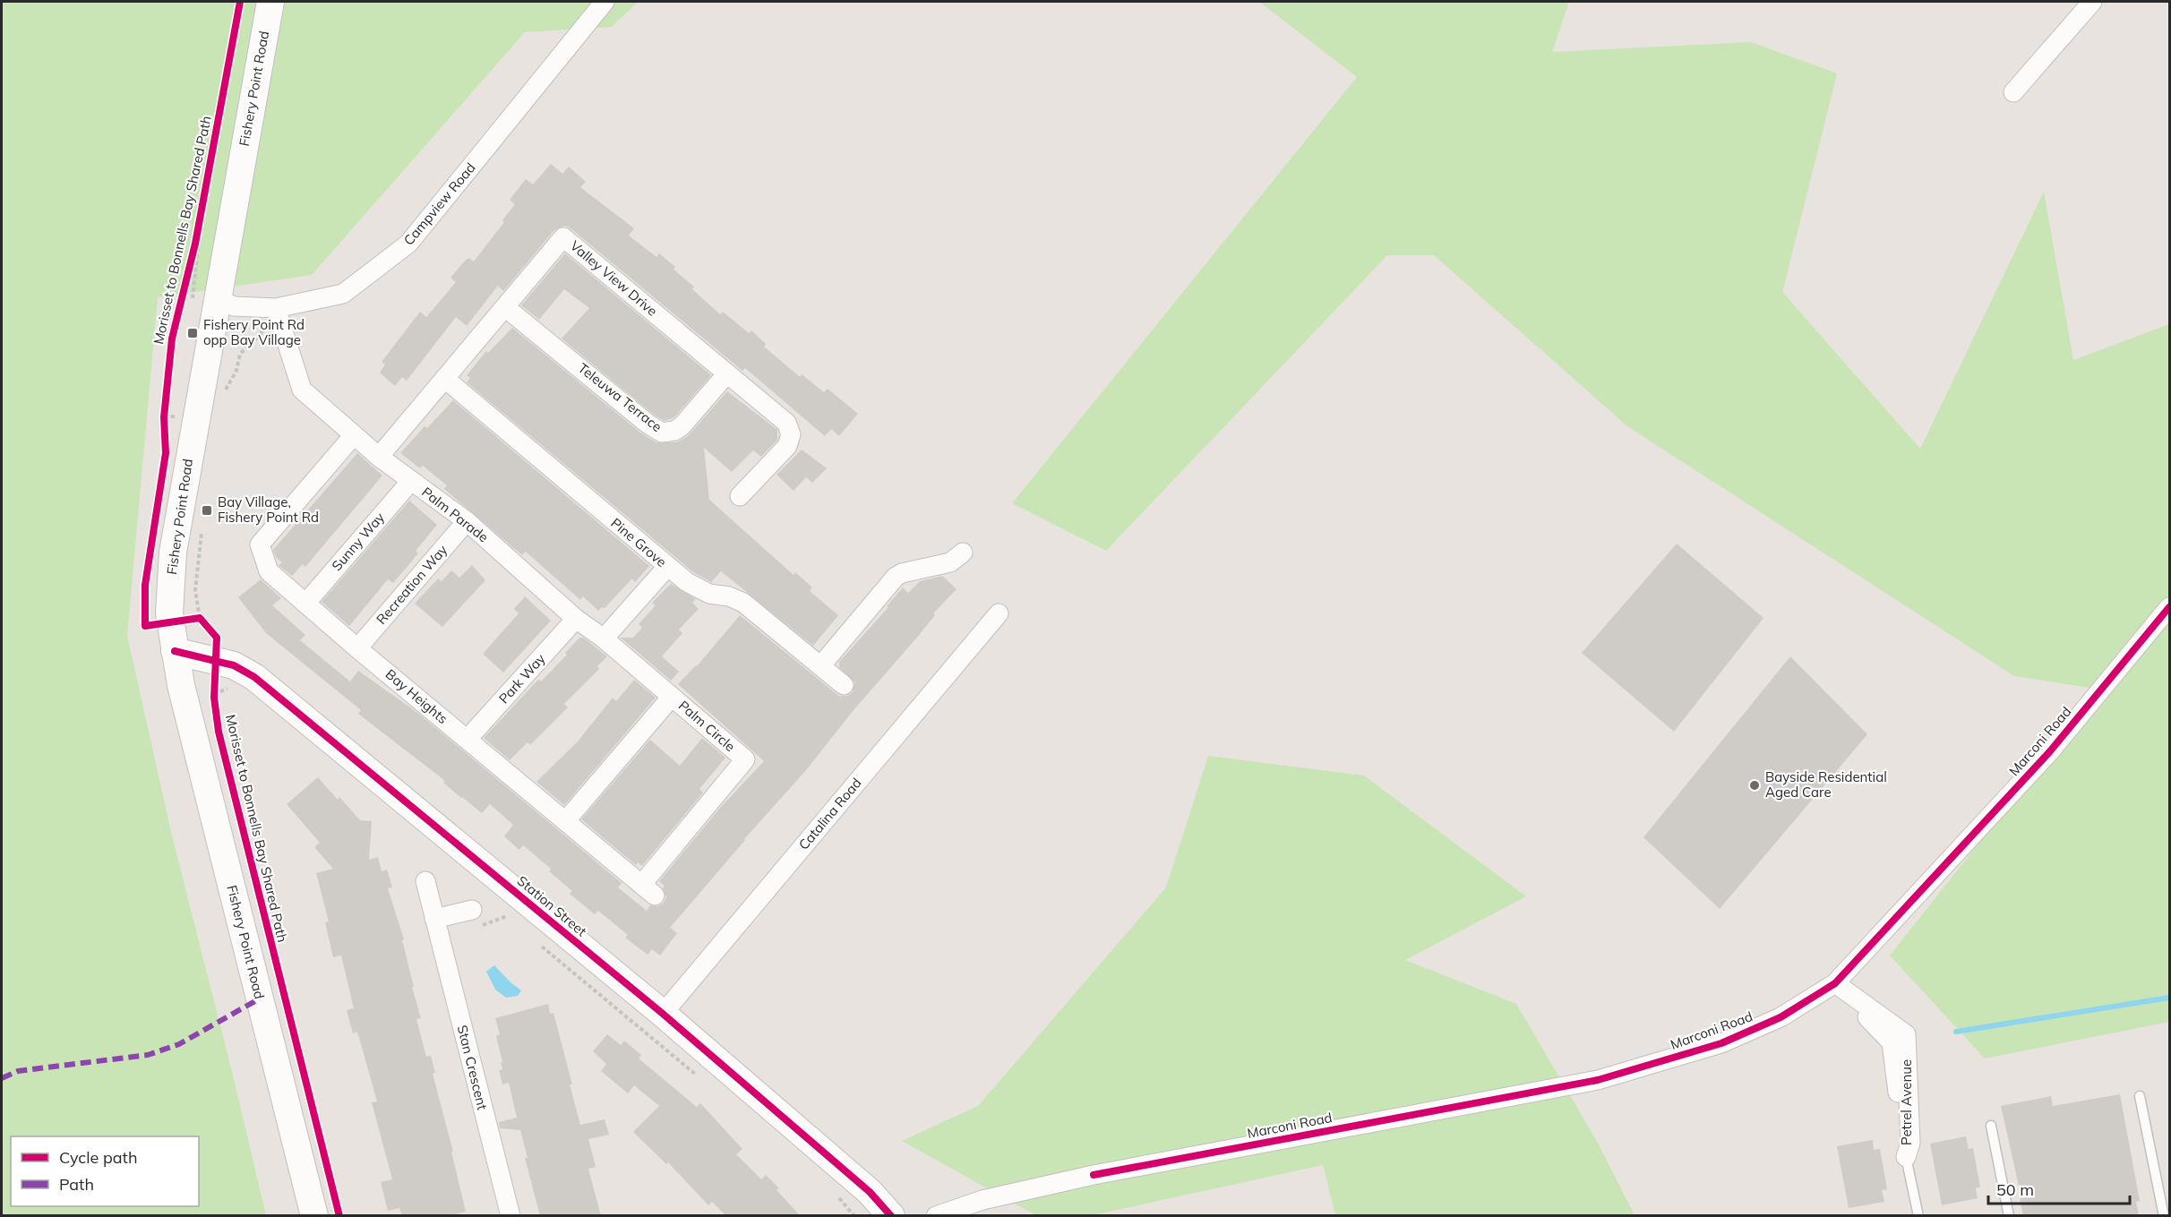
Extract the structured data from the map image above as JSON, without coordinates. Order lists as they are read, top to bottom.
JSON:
{
  "streets": {
    "main road": ["Fishery Point Road", "Station Street"],
    "street": [
      "Campview Road",
      "Valley View Drive",
      "Teleuwa Terrace",
      "Palm Parade",
      "Sunny Way",
      "Pine Grove",
      "Recreation Way",
      "Park Way",
      "Bay Heights",
      "Palm Circle",
      "Marconi Road",
      "Catalina Road",
      "Stan Crescent",
      "Petrel Avenue"
    ],
    "cycle path": ["Morisset to Bonnells Bay Shared Path"]
  },
  "crossings": [
    ["Fishery Point Road", "Campview Road"],
    ["Fishery Point Road", "Station Street"],
    ["Campview Road", "Palm Parade"],
    ["Morisset to Bonnells Bay Shared Path", "Station Street"],
    ["Valley View Drive", "Teleuwa Terrace"],
    ["Valley View Drive", "Palm Parade"],
    ["Valley View Drive", "Pine Grove"],
    ["Palm Parade", "Sunny Way"],
    ["Palm Parade", "Recreation Way"],
    ["Palm Parade", "Park Way"],
    ["Palm Parade", "Bay Heights"],
    ["Palm Parade", "Palm Circle"],
    ["Sunny Way", "Bay Heights"],
    ["Recreation Way", "Bay Heights"],
    ["Park Way", "Bay Heights"],
    ["Bay Heights", "Palm Circle"],
    ["Marconi Road", "Petrel Avenue"],
    ["Catalina Road", "Station Street"]
  ],
  "places": {
    "transit": ["Fishery Point Rd opp Bay Village", "Bay Village, Fishery Point Rd"],
    "other": ["Bayside Residential Aged Care"]
  },
  "legend": ["Cycle path", "Path"],
  "scale_bar": "50 m"
}
